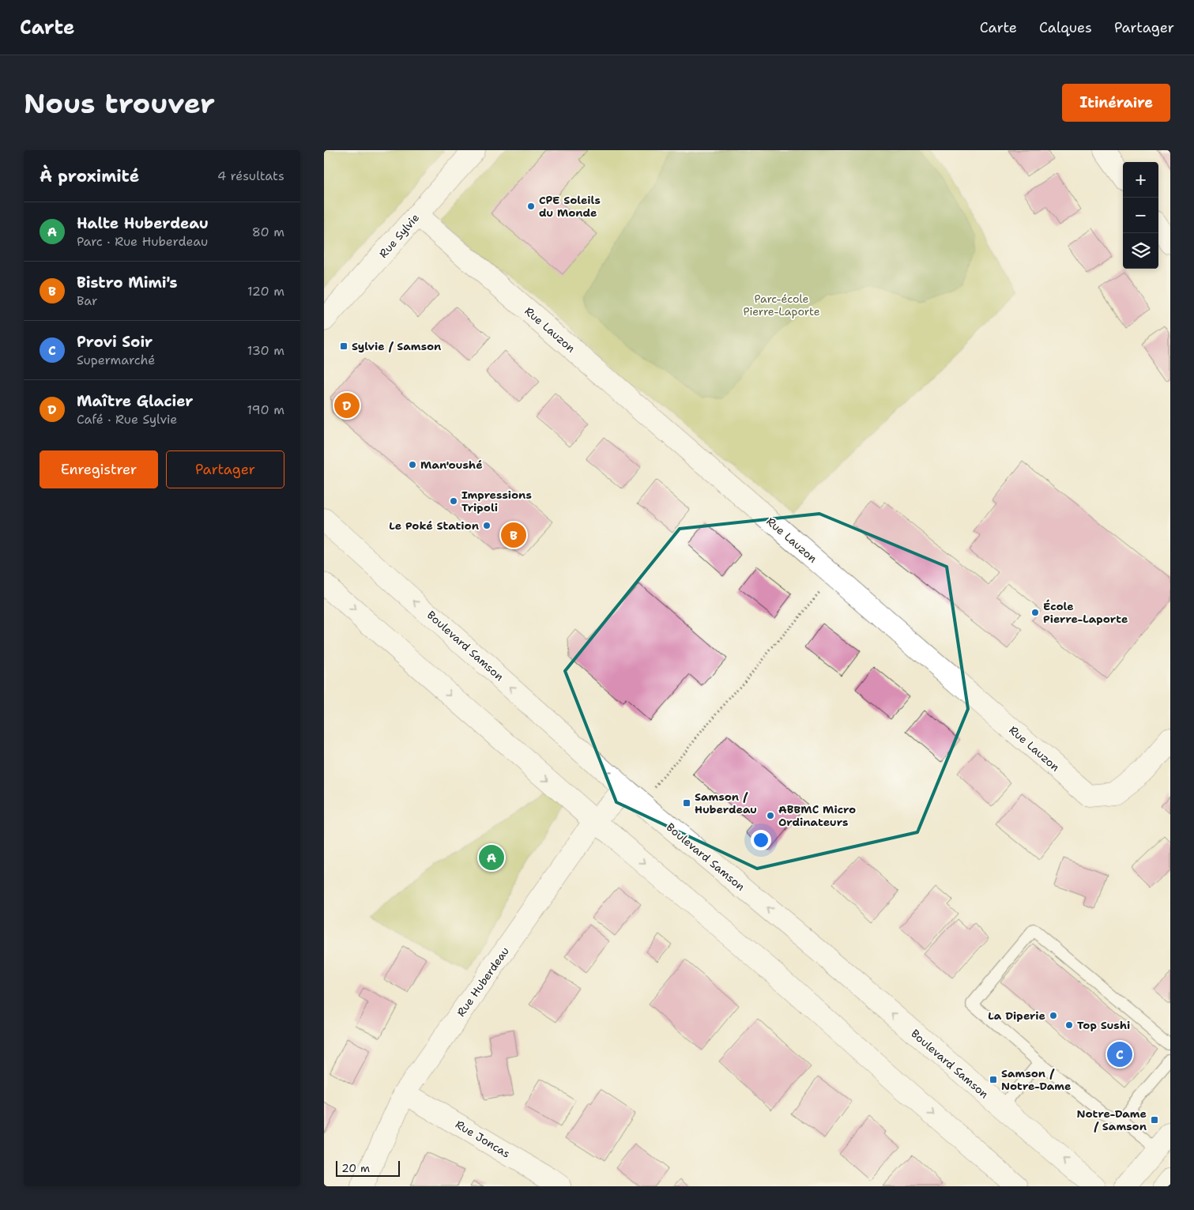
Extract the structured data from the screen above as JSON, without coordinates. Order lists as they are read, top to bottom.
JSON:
{
  "streets": {
    "street": [
      "Rue Sylvie",
      "Rue Lauzon",
      "Boulevard Samson",
      "Rue Huberdeau",
      "Rue Joncas"
    ]
  },
  "crossings": [
    ["Rue Sylvie", "Rue Lauzon"],
    ["Boulevard Samson", "Rue Huberdeau"],
    ["Rue Huberdeau", "Rue Joncas"]
  ],
  "parks": ["Parc-école Pierre-Laporte"],
  "places": {
    "other": [
      "CPE Soleils du Monde",
      "Man'oushé",
      "Impressions Tripoli",
      "Le Poké Station",
      "École Pierre-Laporte",
      "ABBMC Micro Ordinateurs",
      "La Diperie",
      "Top Sushi"
    ],
    "transit": [
      "Sylvie / Samson",
      "Samson / Huberdeau",
      "Samson / Notre-Dame",
      "Notre-Dame / Samson"
    ]
  },
  "scale_bar": "20 m",
  "page": {
    "header": "Carte",
    "nav": ["Carte", "Calques", "Partager"],
    "buttons": [
      "Itinéraire",
      ["Enregistrer", "Partager"]
    ],
    "title": "Nous trouver",
    "heading": ["À proximité", "4 résultats"],
    "map_buttons": ["+", "−"],
    "list": [
      {
        "mark": "A",
        "name": "Halte Huberdeau",
        "note": "Parc · Rue Huberdeau",
        "value": "80 m"
      },
      {
        "mark": "B",
        "name": "Bistro Mimi's",
        "note": "Bar",
        "value": "120 m"
      },
      {
        "mark": "C",
        "name": "Provi Soir",
        "note": "Supermarché",
        "value": "130 m"
      },
      {
        "mark": "D",
        "name": "Maître Glacier",
        "note": "Café · Rue Sylvie",
        "value": "190 m"
      }
    ],
    "pins": [
      "D",
      "B",
      "A",
      "C"
    ],
    "scale": "20 m"
  }
}
